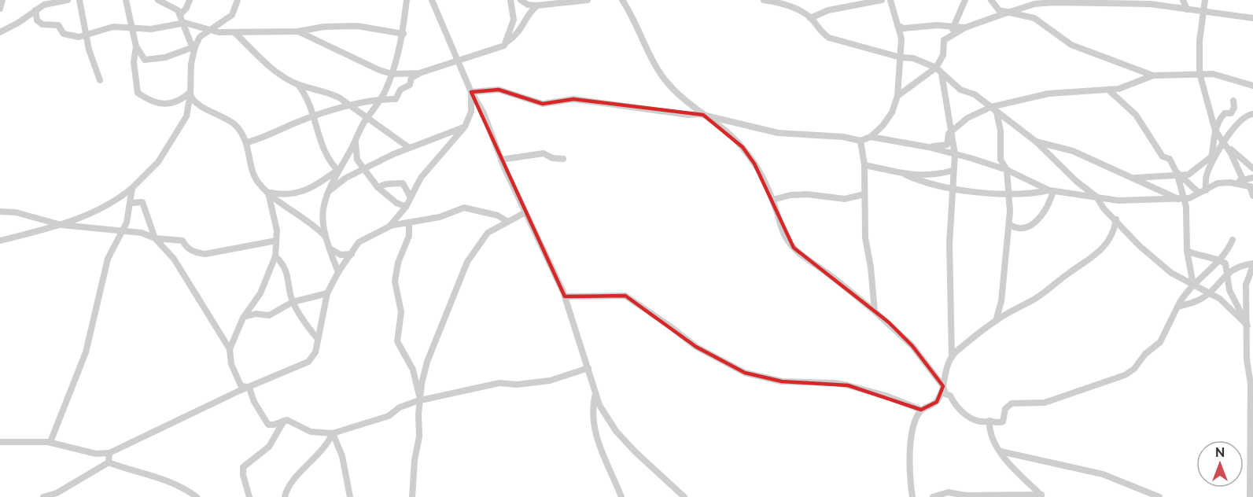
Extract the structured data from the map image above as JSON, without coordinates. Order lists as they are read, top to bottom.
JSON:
{
  "north": "top"
}
